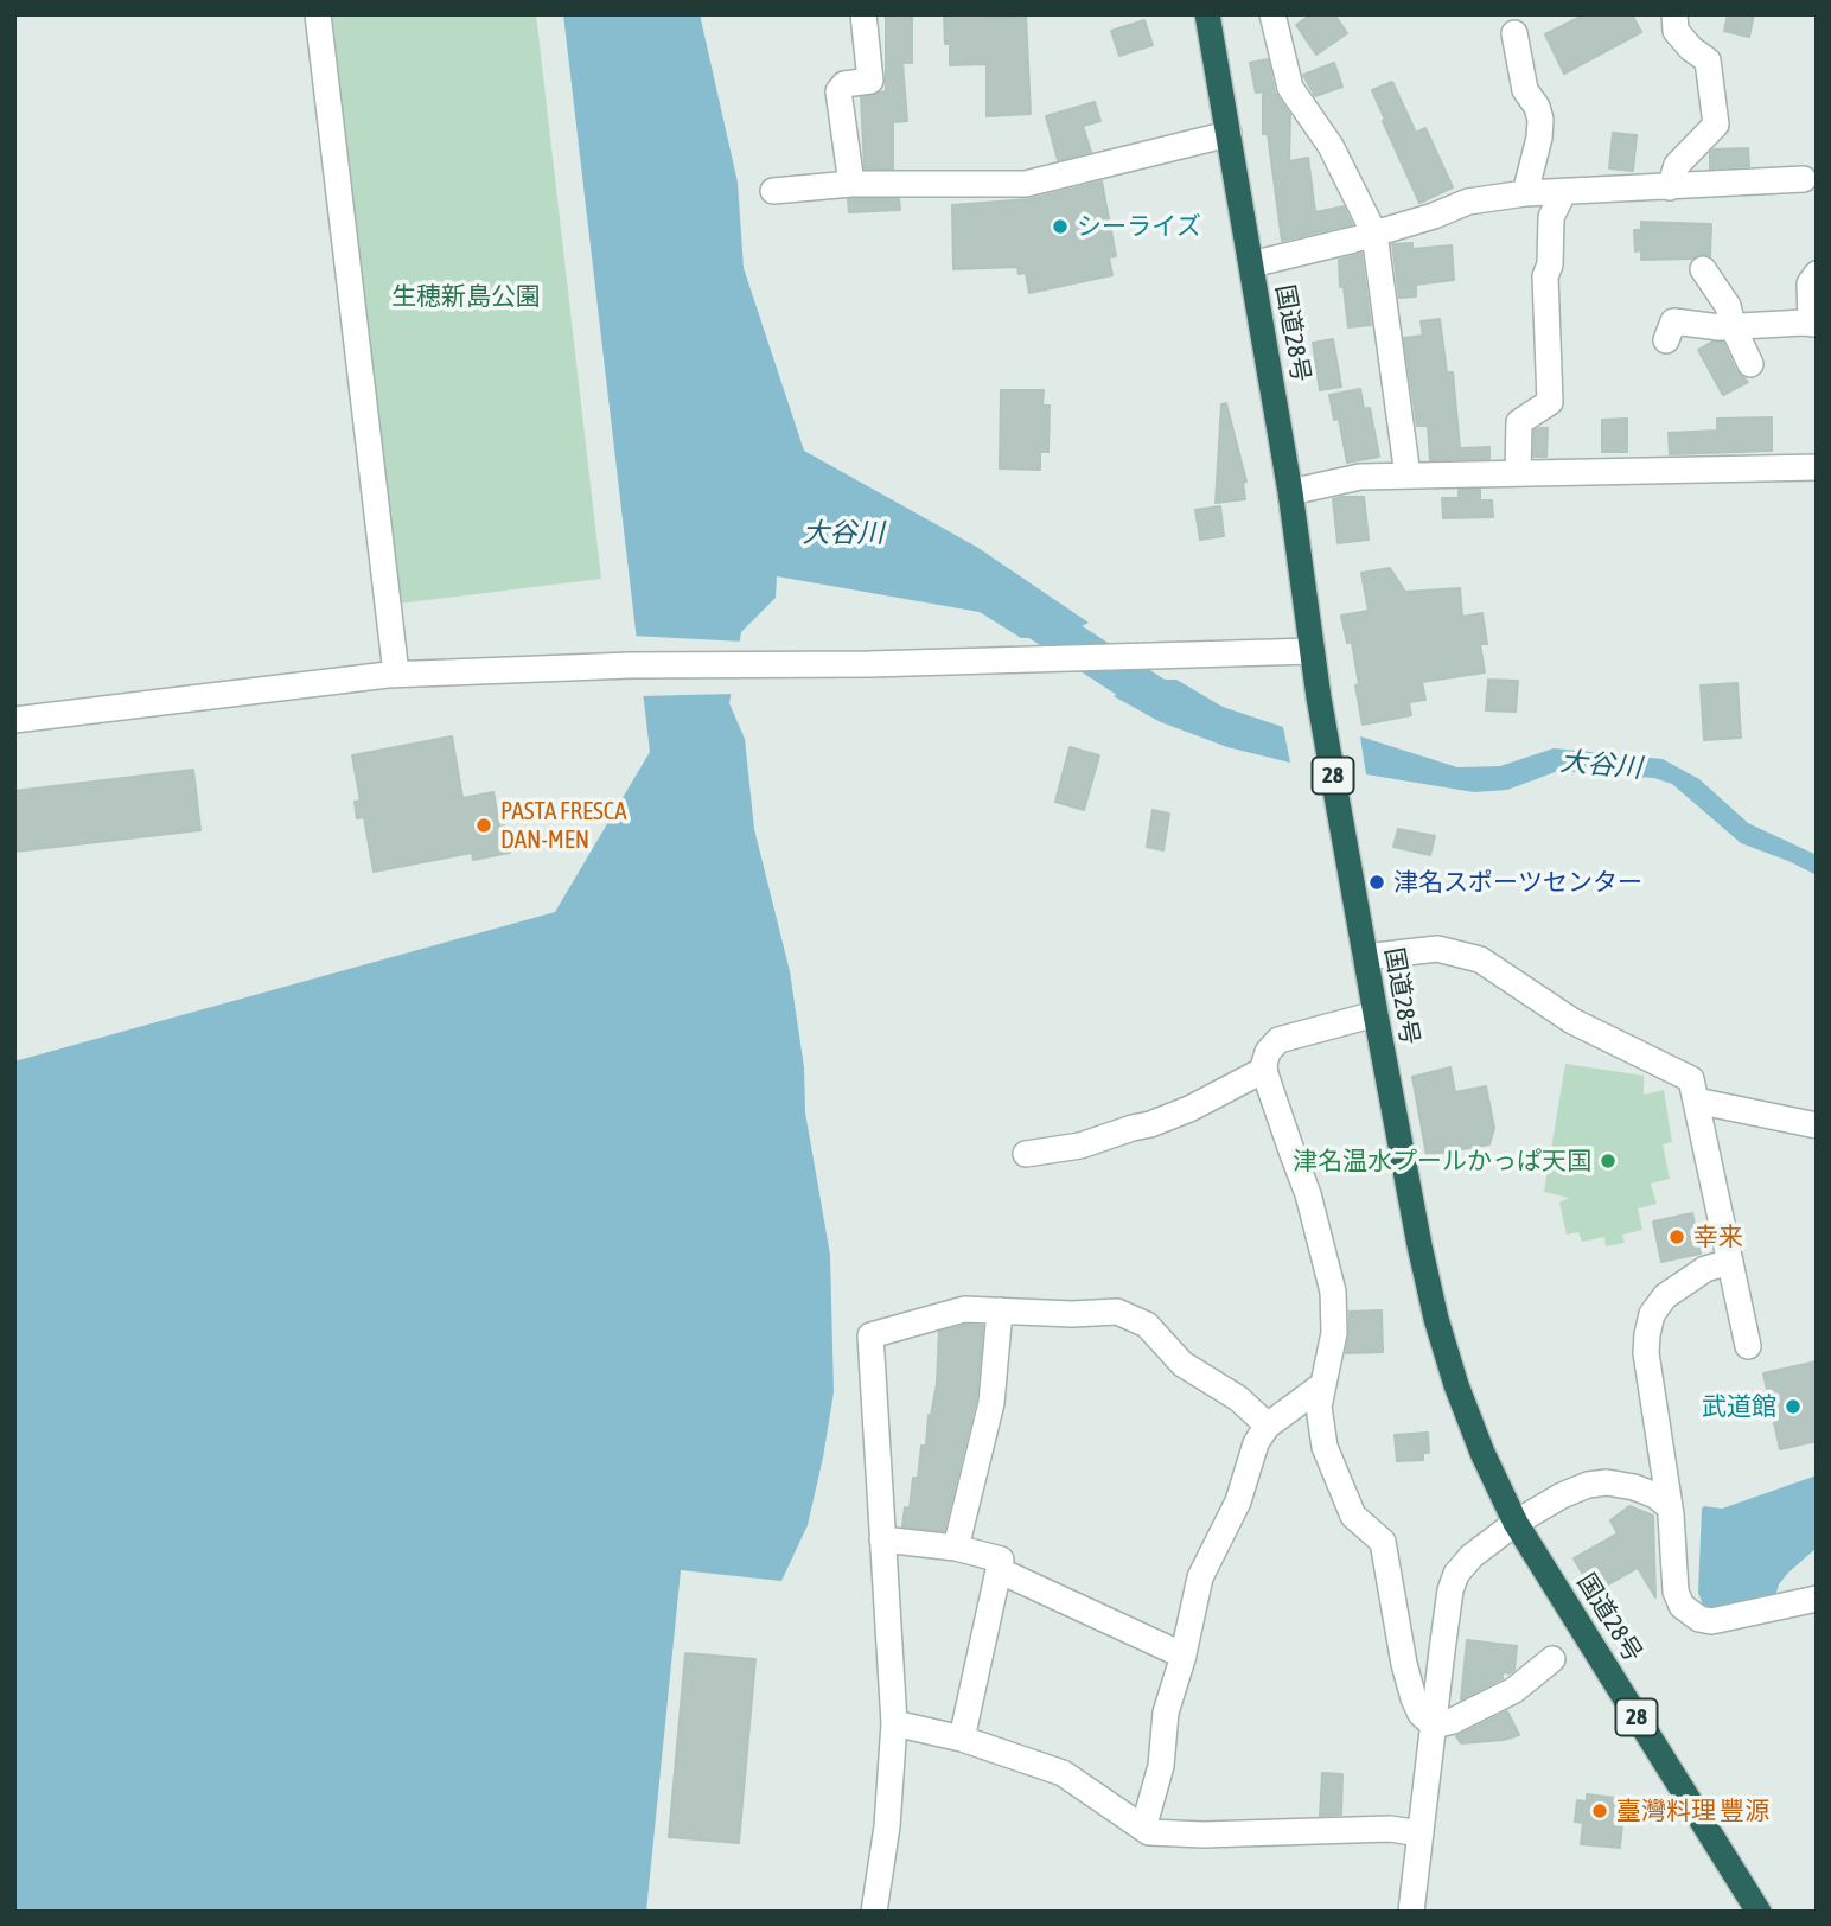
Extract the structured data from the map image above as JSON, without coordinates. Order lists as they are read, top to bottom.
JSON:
{
  "streets": {
    "highway": ["国道28号", "28"]
  },
  "water": ["大谷川"],
  "parks": ["生穂新島公園"],
  "places": [
    "シーライズ",
    "PASTA FRESCA DAN-MEN",
    "津名スポーツセンター",
    "津名温水プールかっぱ天国",
    "幸来",
    "武道館",
    "臺灣料理 豐源"
  ]
}
